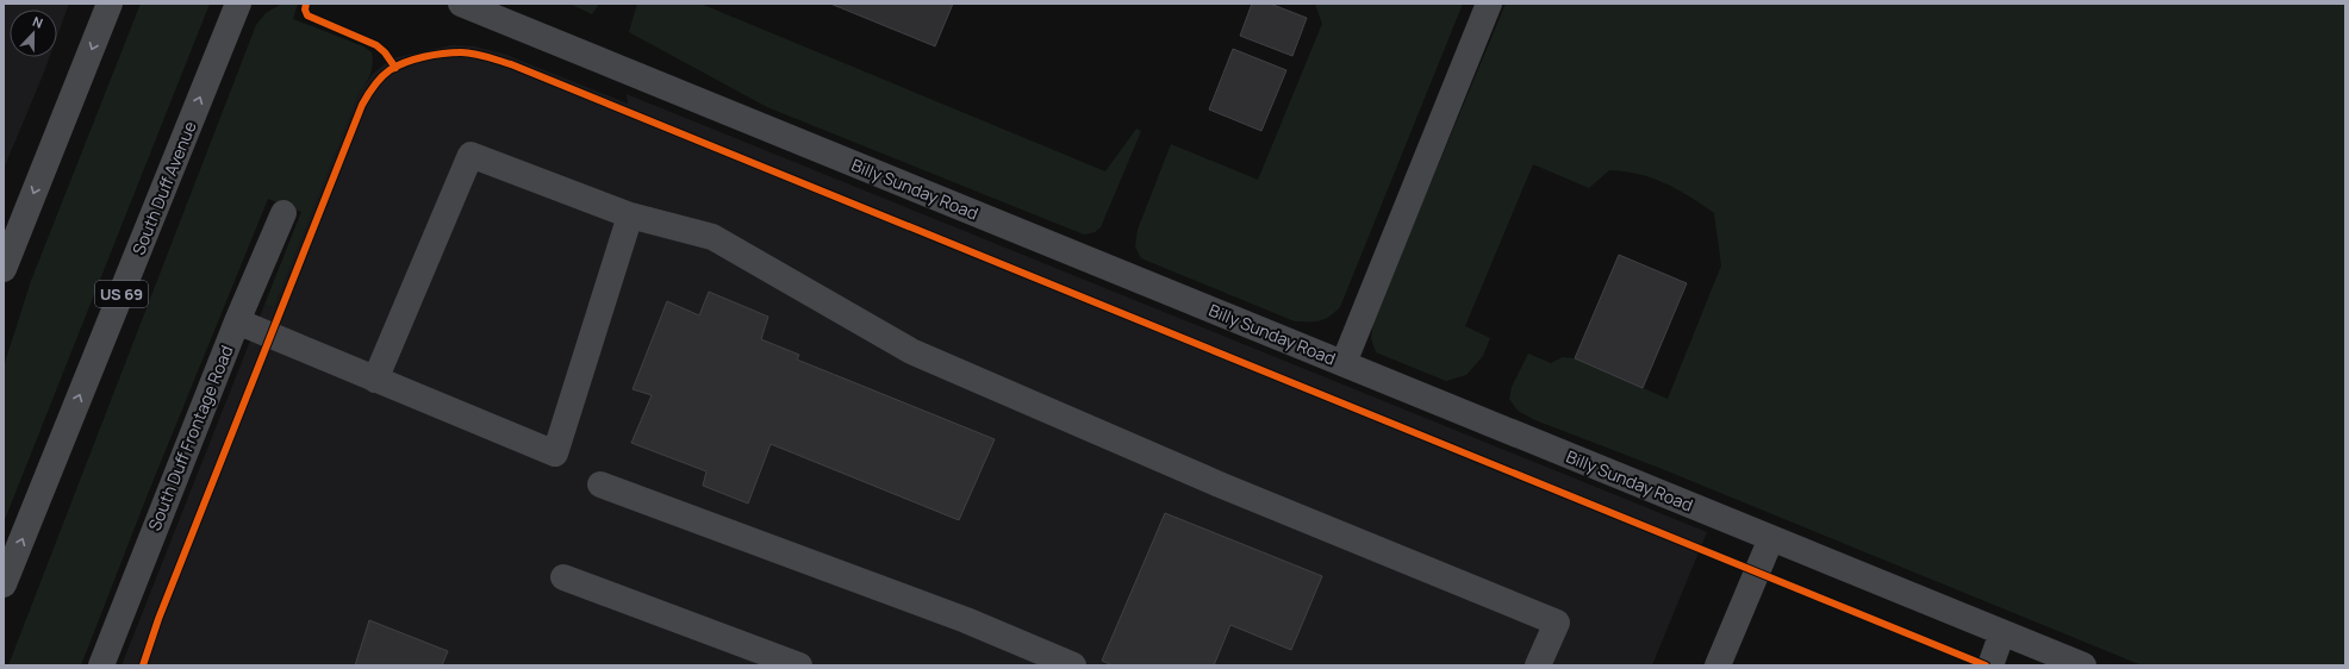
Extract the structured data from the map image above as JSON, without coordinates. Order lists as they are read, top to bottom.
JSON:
{
  "streets": {
    "main road": ["South Duff Avenue", "US 69"],
    "street": ["Billy Sunday Road", "South Duff Frontage Road"]
  },
  "north": "top"
}
